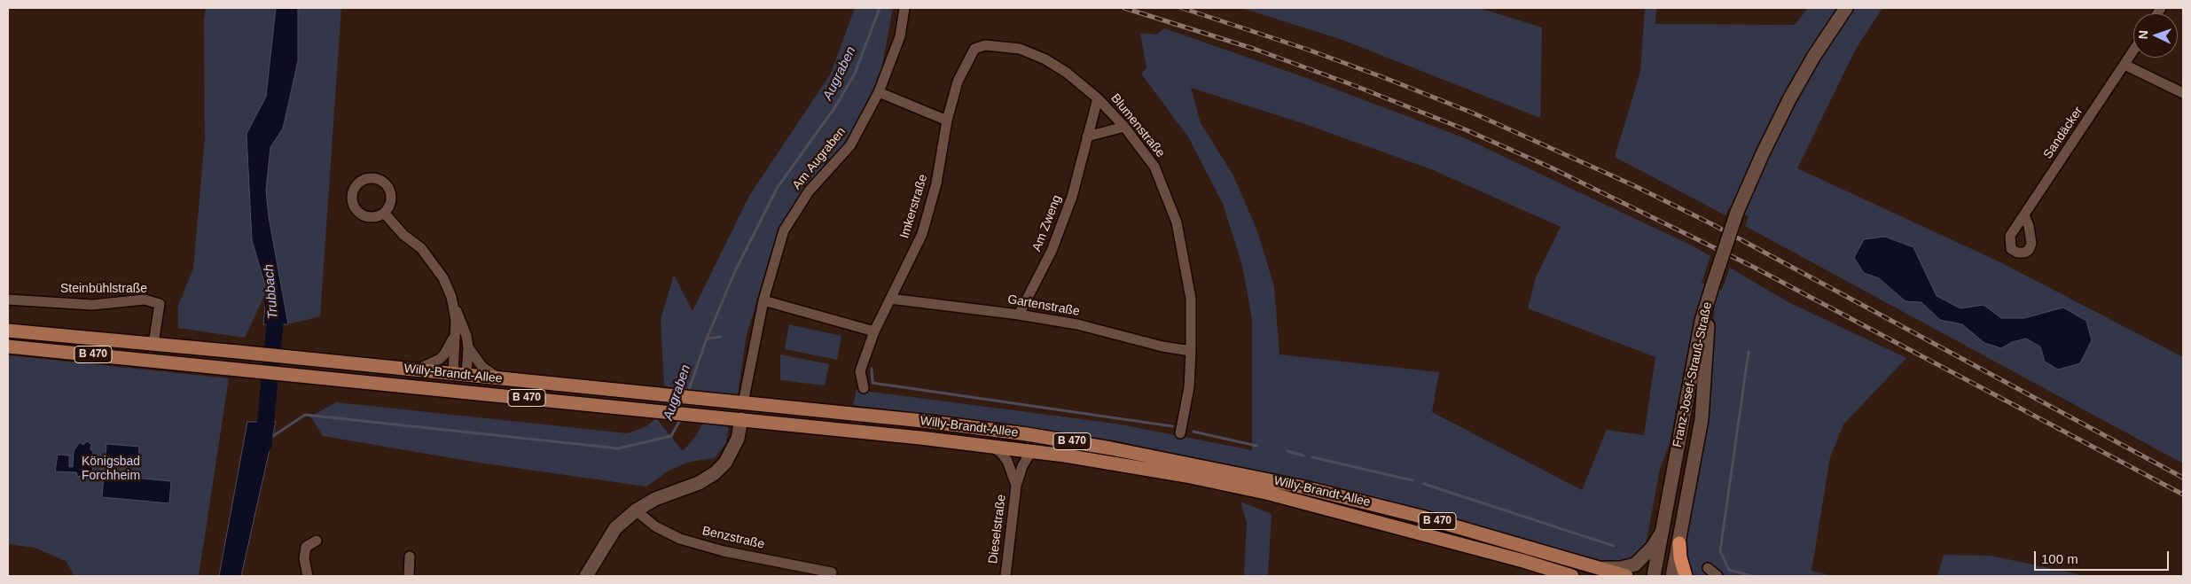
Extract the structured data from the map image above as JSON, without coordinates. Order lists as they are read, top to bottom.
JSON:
{
  "streets": {
    "main road": ["B 470", "Willy-Brandt-Allee", "Franz-Josef-Strauß-Straße"],
    "street": [
      "Blumenstraße",
      "Sandäcker",
      "Am Augraben",
      "Imkerstraße",
      "Am Zweng",
      "Steinbühlstraße",
      "Gartenstraße",
      "Dieselstraße",
      "Benzstraße"
    ]
  },
  "crossings": [
    ["Blumenstraße", "Imkerstraße"],
    ["Blumenstraße", "Am Zweng"],
    ["Blumenstraße", "Gartenstraße"],
    ["Am Augraben", "Willy-Brandt-Allee"],
    ["Imkerstraße", "Gartenstraße"],
    ["Am Zweng", "Gartenstraße"],
    ["Steinbühlstraße", "B 470"],
    ["Steinbühlstraße", "Willy-Brandt-Allee"],
    ["B 470", "Willy-Brandt-Allee"],
    ["Willy-Brandt-Allee", "Dieselstraße"]
  ],
  "water": ["Augraben", "Trubbach"],
  "parks": ["Königsbad Forchheim"],
  "scale_bar": "100 m",
  "north": "left"
}
